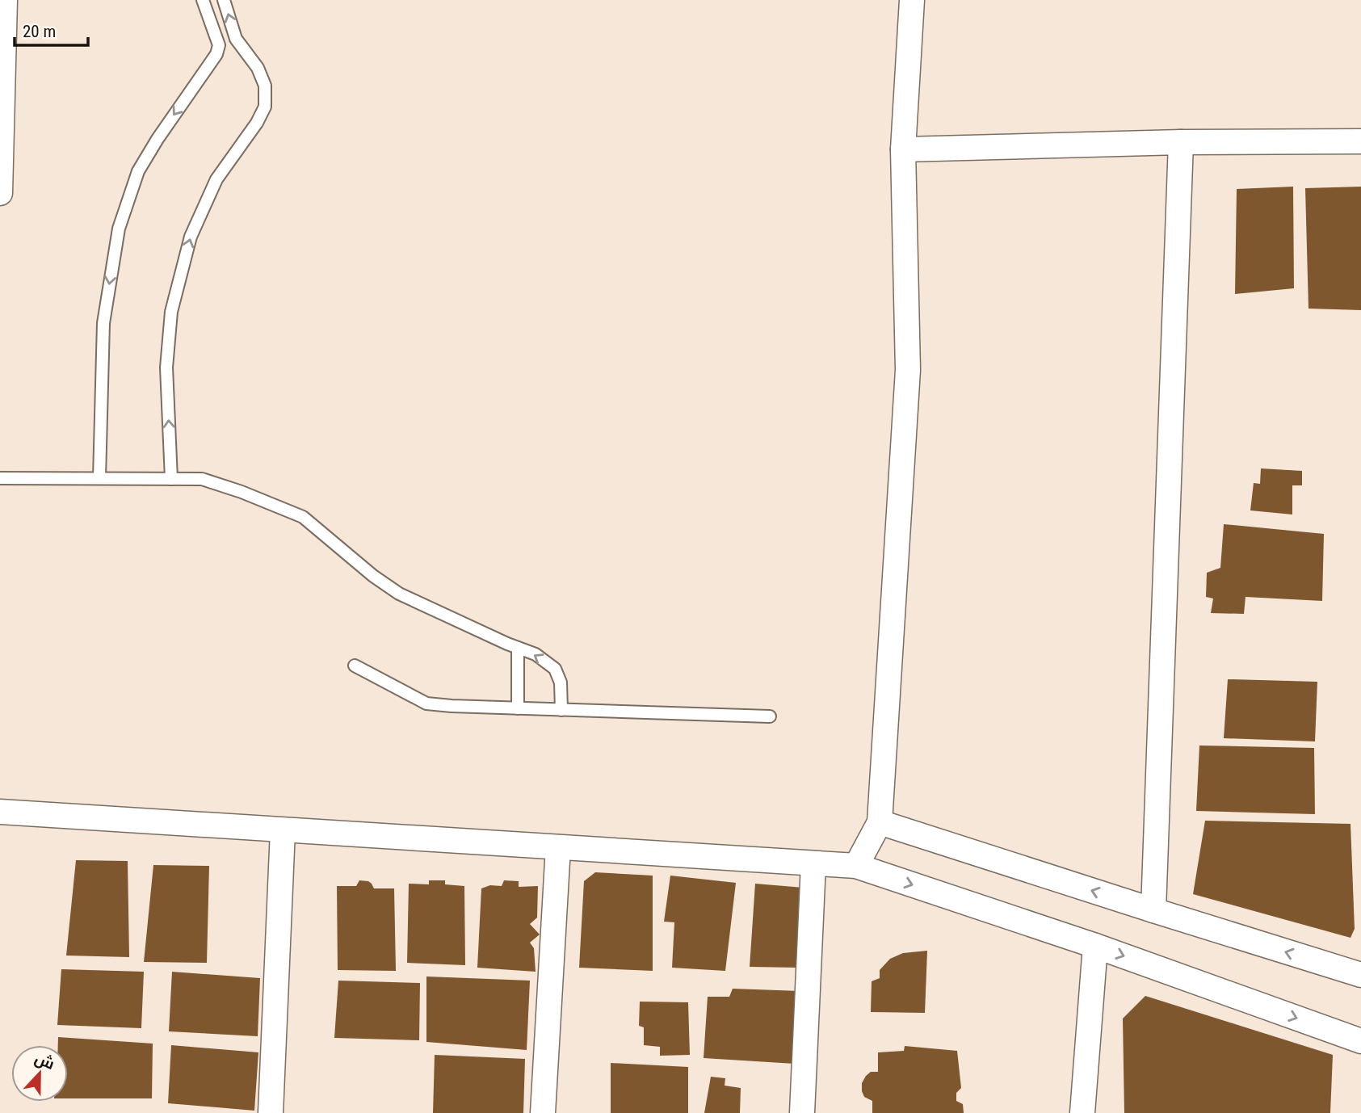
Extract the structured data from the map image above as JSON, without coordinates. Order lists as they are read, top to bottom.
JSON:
{
  "scale_bar": "20 m",
  "north": "top"
}
